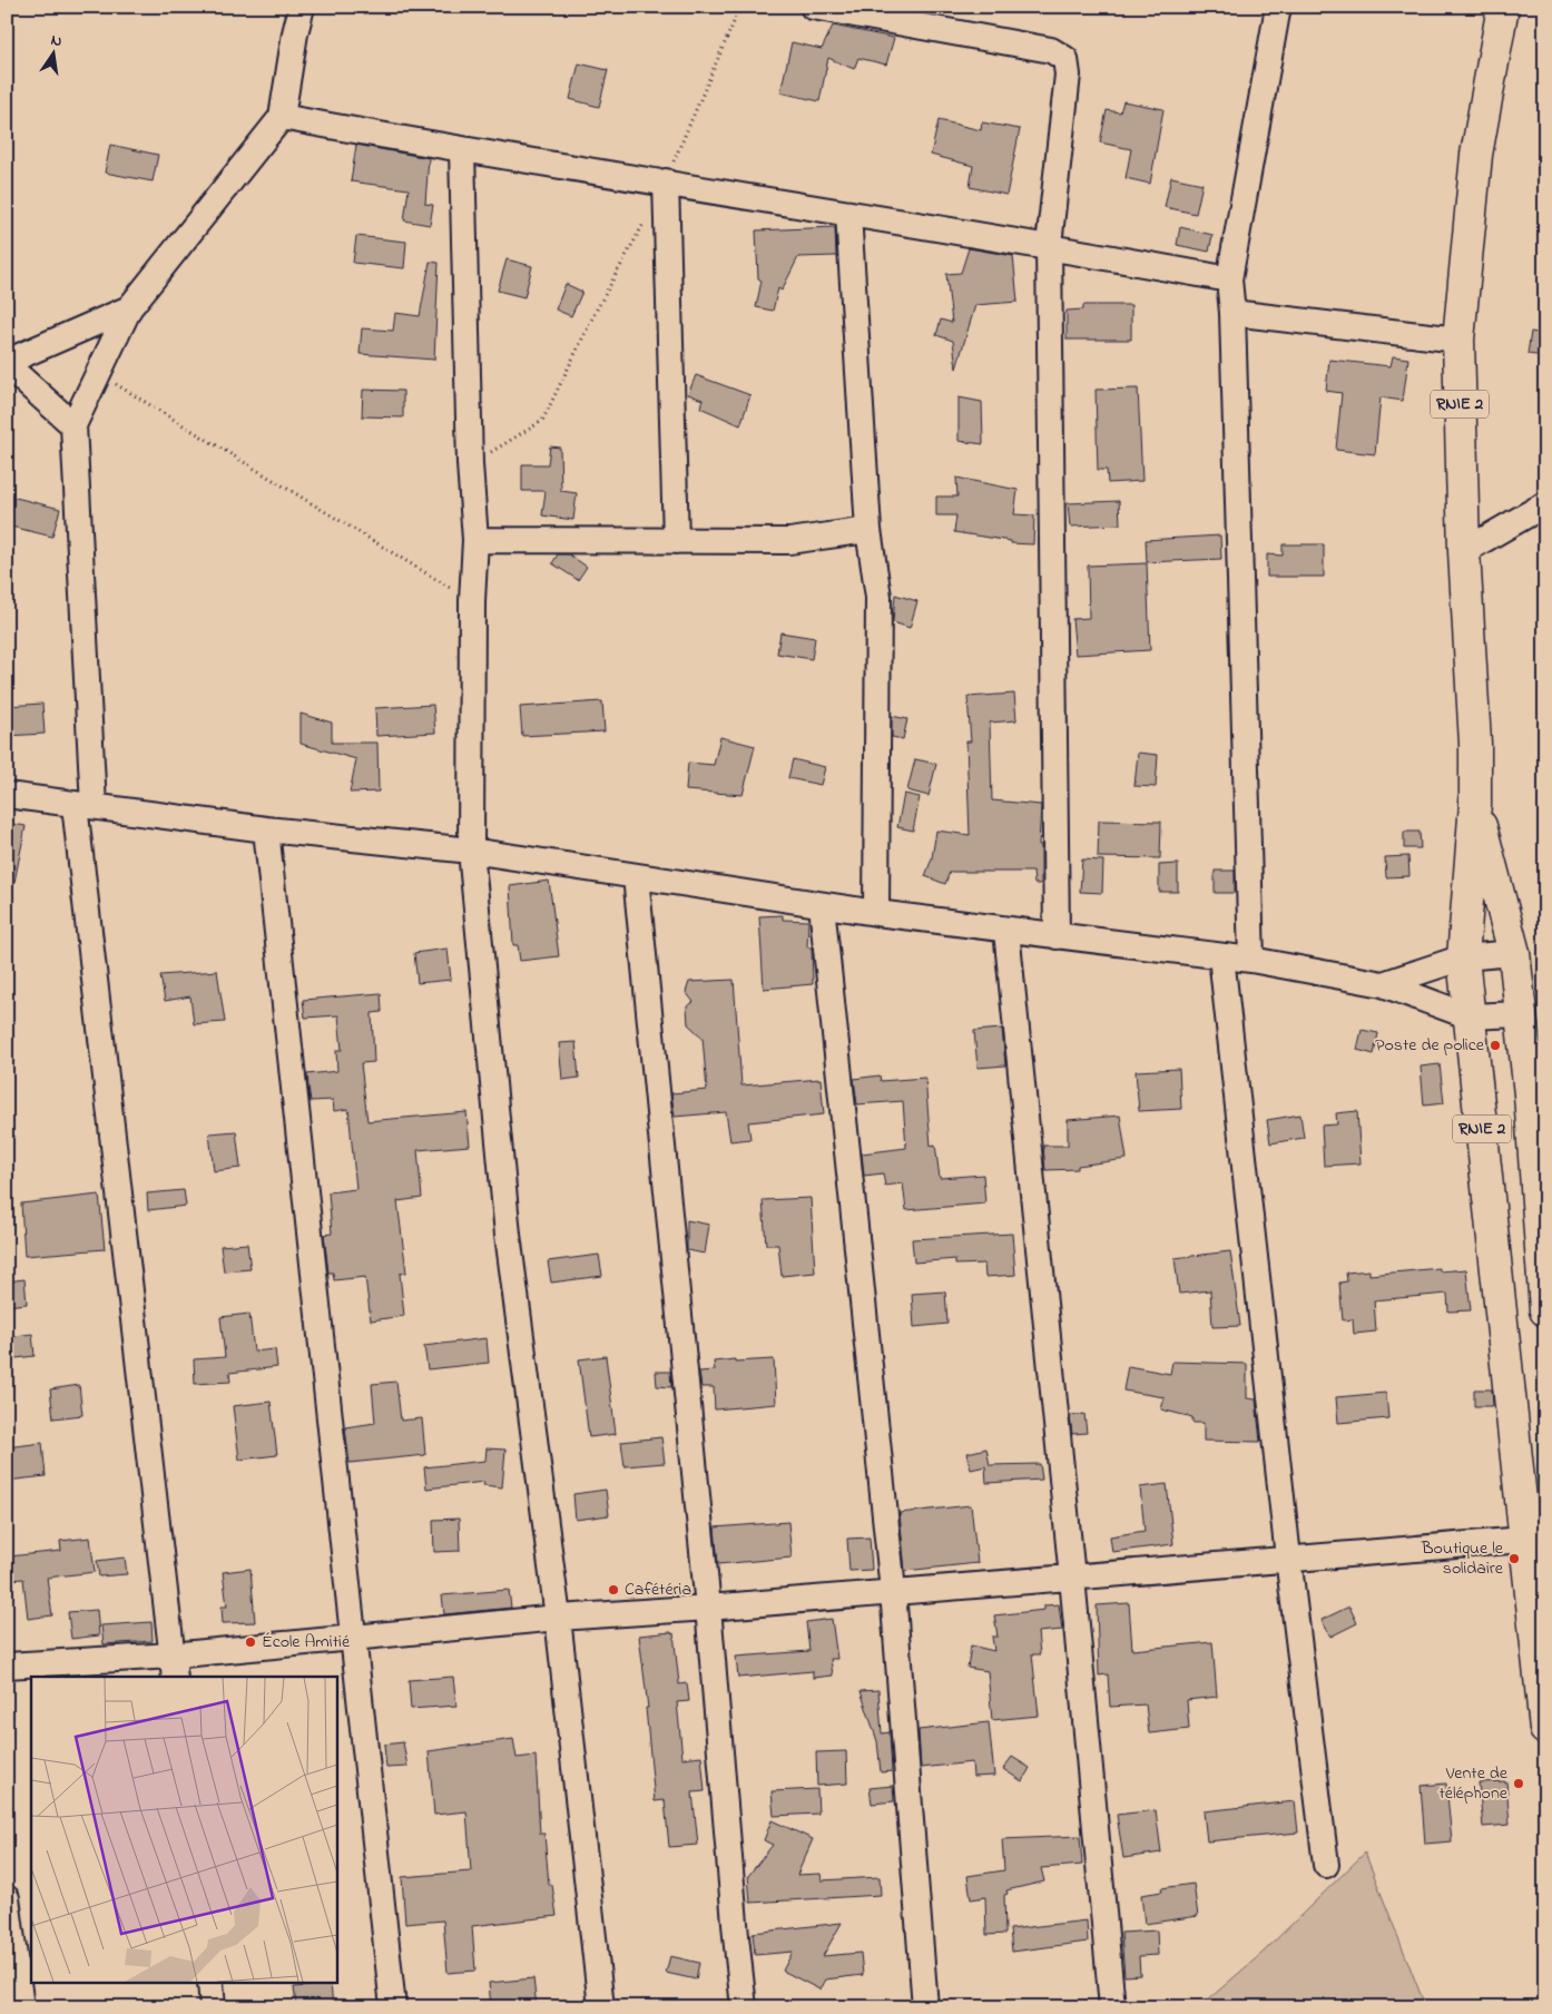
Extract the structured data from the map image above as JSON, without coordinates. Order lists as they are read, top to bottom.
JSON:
{
  "streets": {
    "main road": ["RNIE 2"]
  },
  "places": [
    "Poste de police",
    "Boutique le solidaire",
    "Cafétéria",
    "École Amitié",
    "Vente de téléphone"
  ],
  "north": "top"
}
